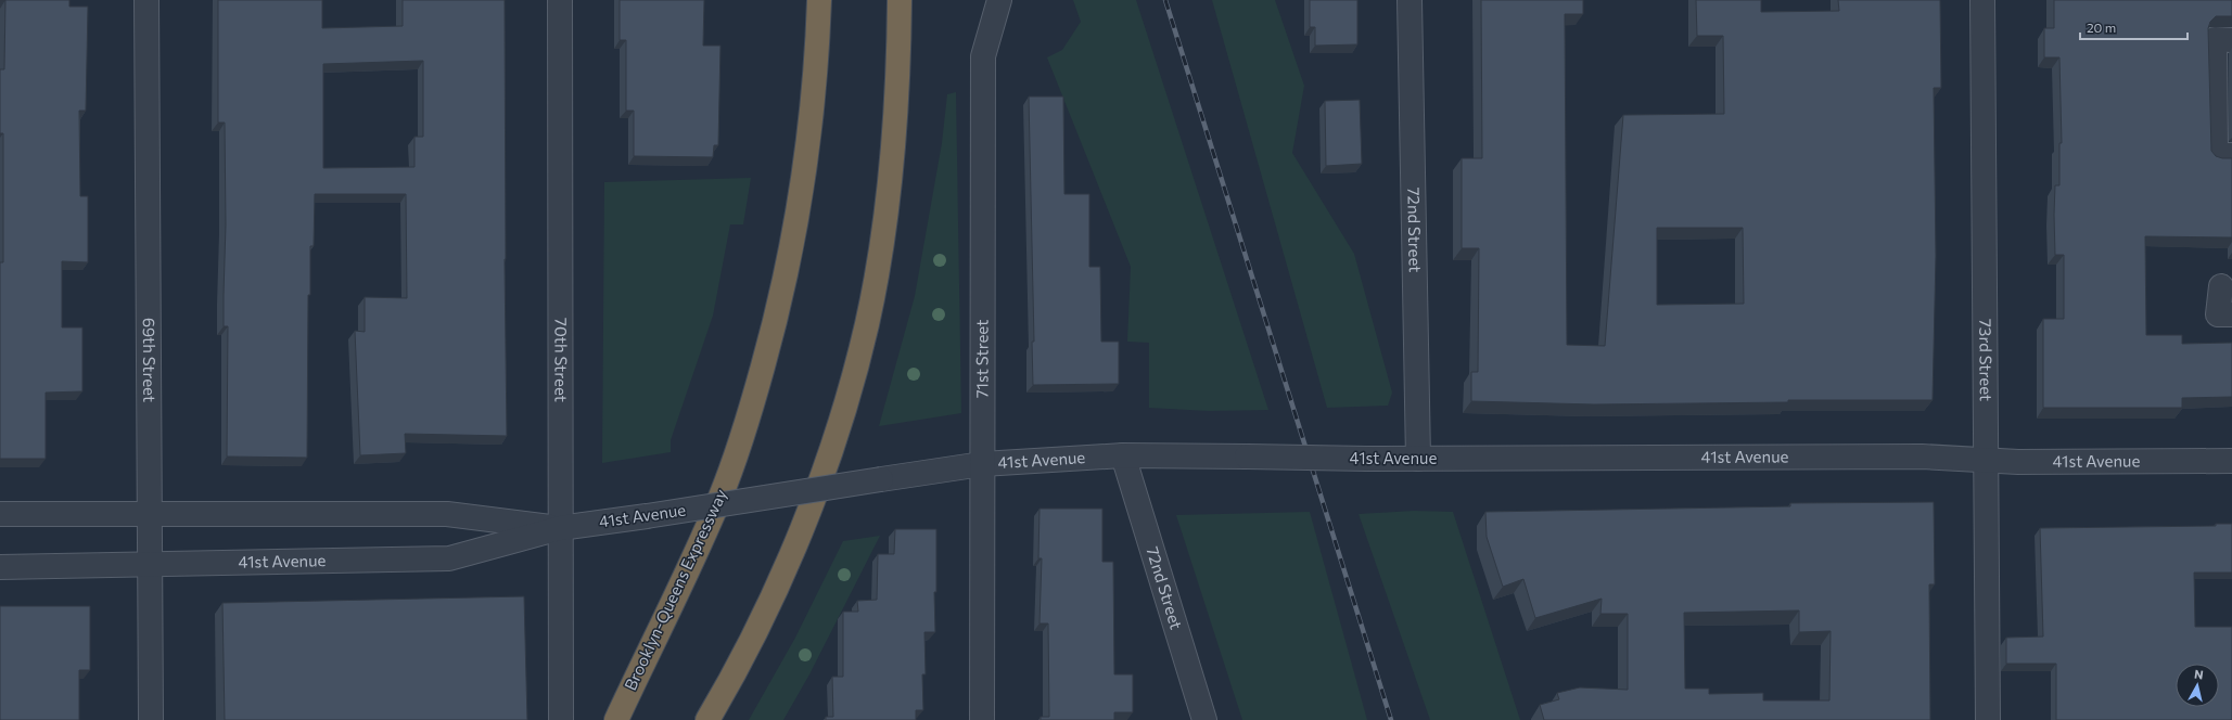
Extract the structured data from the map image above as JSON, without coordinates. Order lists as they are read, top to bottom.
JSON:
{
  "streets": {
    "highway": ["Brooklyn-Queens Expressway"],
    "street": [
      "72nd Street",
      "71st Street",
      "69th Street",
      "70th Street",
      "73rd Street",
      "41st Avenue"
    ]
  },
  "crossings": [
    ["72nd Street", "41st Avenue"],
    ["71st Street", "41st Avenue"],
    ["69th Street", "41st Avenue"],
    ["70th Street", "41st Avenue"],
    ["73rd Street", "41st Avenue"]
  ],
  "scale_bar": "20 m",
  "north": "top"
}
